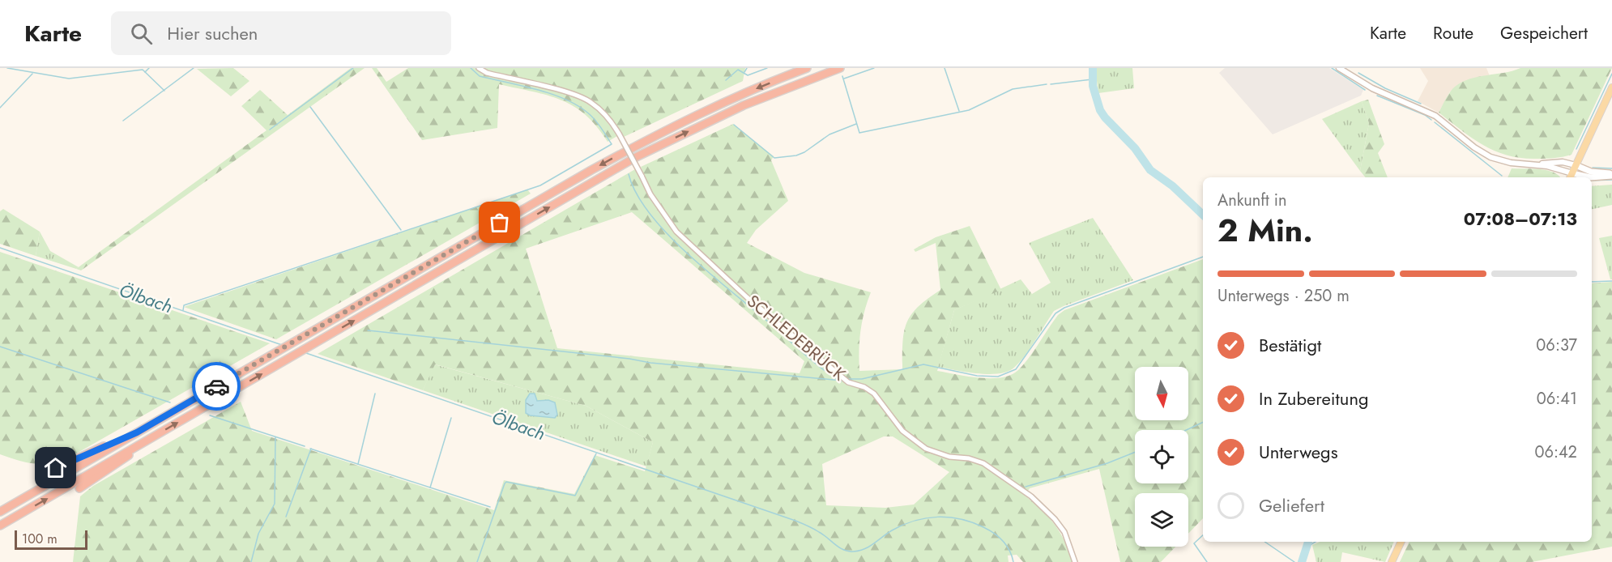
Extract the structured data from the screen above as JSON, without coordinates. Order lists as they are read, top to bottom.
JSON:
{
  "streets": {
    "street": ["SCHLEDEBRÜCK"]
  },
  "water": ["Ölbach"],
  "scale_bar": "100 m",
  "north": "bottom",
  "page": {
    "header": "Karte",
    "search": "Hier suchen",
    "nav": ["Karte", "Route", "Gespeichert"],
    "heading": ["2 Min.", "Ankunft in", "07:08–07:13"],
    "bar": "Unterwegs · 250 m",
    "list": [
      ["Bestätigt", "06:37"],
      ["In Zubereitung", "06:41"],
      ["Unterwegs", "06:42"],
      "Geliefert"
    ],
    "scale": "100 m"
  }
}
